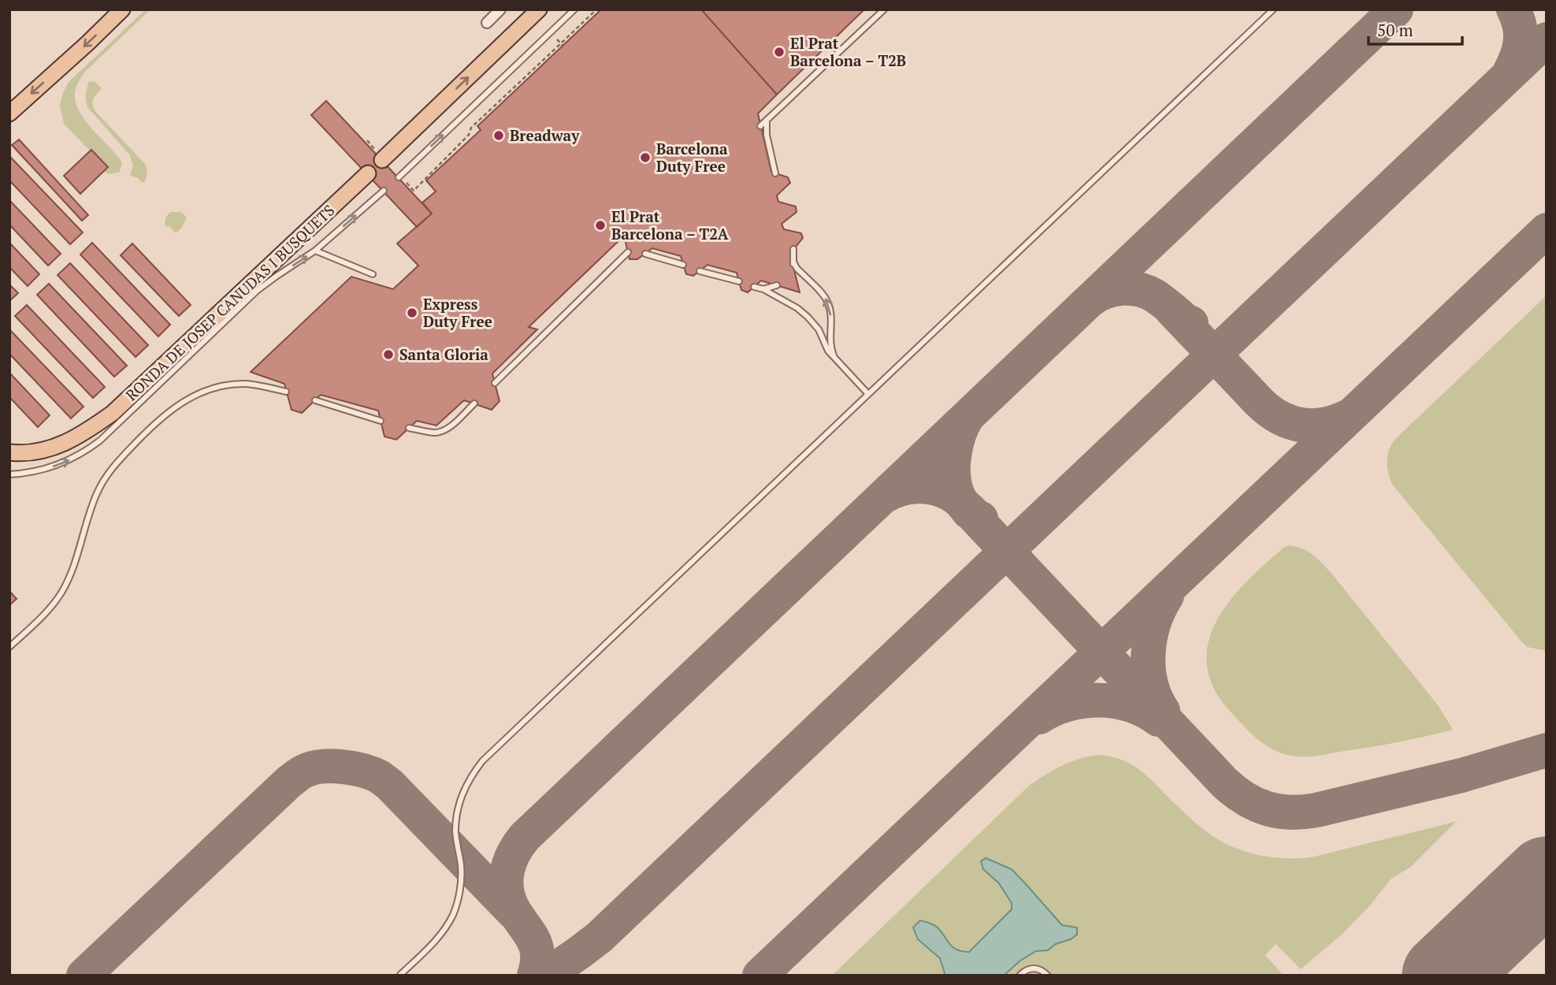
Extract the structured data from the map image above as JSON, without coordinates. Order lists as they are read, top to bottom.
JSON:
{
  "streets": {
    "main road": ["RONDA DE JOSEP CANUDAS I BUSQUETS"]
  },
  "places": [
    "El Prat Barcelona – T2B",
    "Breadway",
    "Barcelona Duty Free",
    "El Prat Barcelona – T2A",
    "Express Duty Free",
    "Santa Gloria"
  ],
  "scale_bar": "50 m"
}
